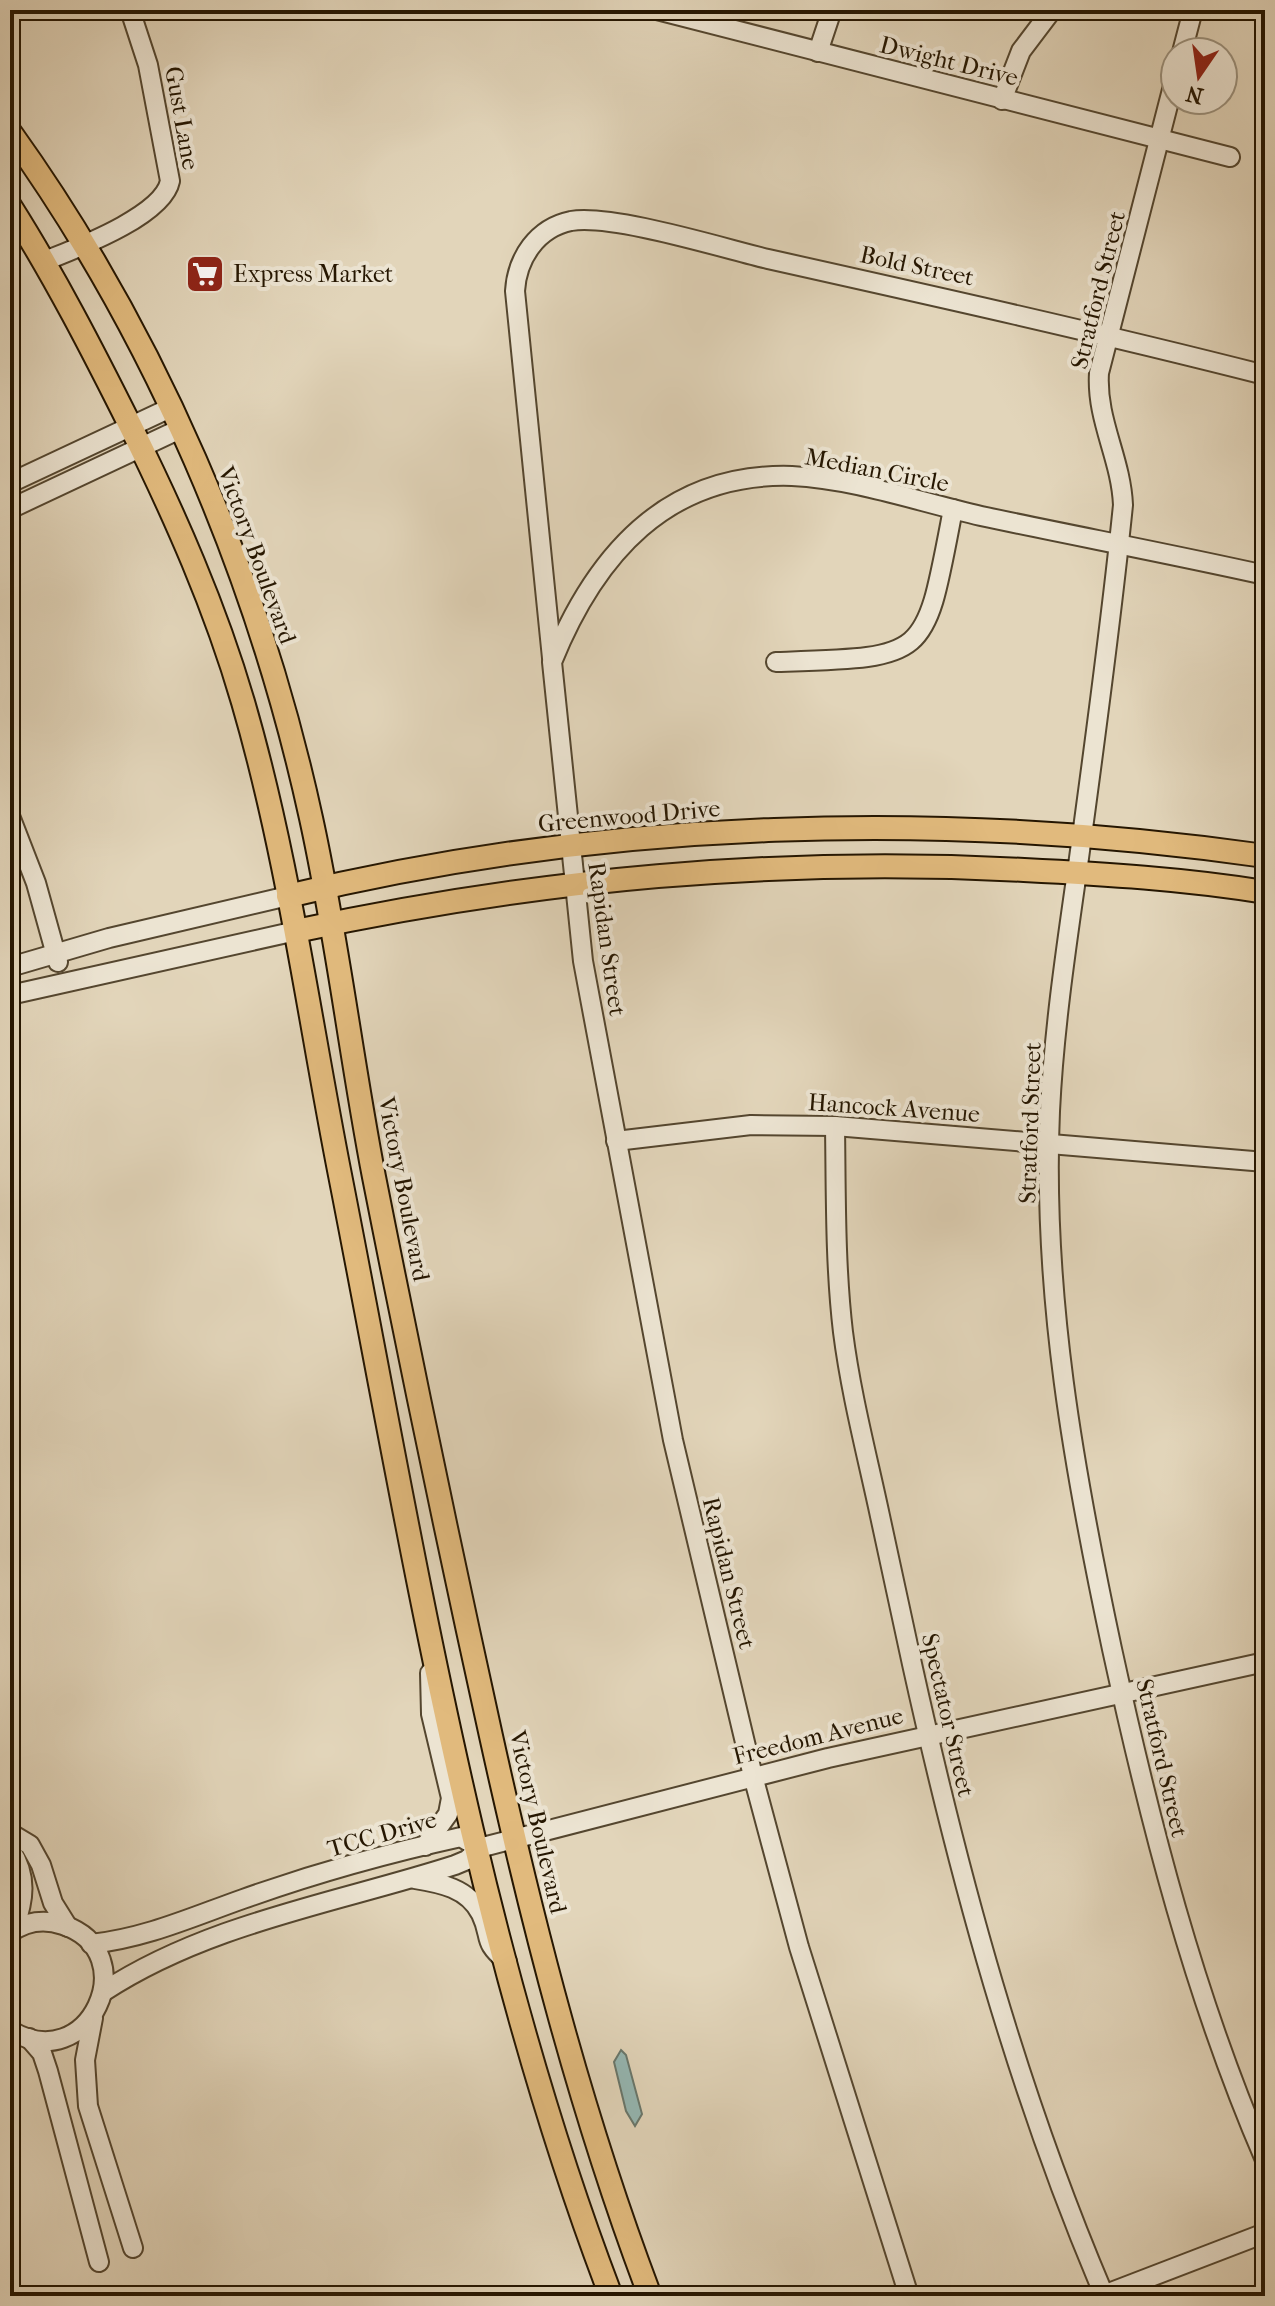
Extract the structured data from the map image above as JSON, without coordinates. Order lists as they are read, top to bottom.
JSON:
{
  "streets": {
    "main road": ["Victory Boulevard", "Greenwood Drive"],
    "street": [
      "Dwight Drive",
      "Gust Lane",
      "Bold Street",
      "Stratford Street",
      "Median Circle",
      "Rapidan Street",
      "Hancock Avenue",
      "Spectator Street",
      "Freedom Avenue",
      "TCC Drive"
    ]
  },
  "crossings": [
    ["Dwight Drive", "Stratford Street"],
    ["Gust Lane", "Victory Boulevard"],
    ["Bold Street", "Stratford Street"],
    ["Bold Street", "Median Circle"],
    ["Stratford Street", "Median Circle"],
    ["Stratford Street", "Greenwood Drive"],
    ["Stratford Street", "Hancock Avenue"],
    ["Stratford Street", "Freedom Avenue"],
    ["Victory Boulevard", "Greenwood Drive"],
    ["Victory Boulevard", "Freedom Avenue"],
    ["Greenwood Drive", "Rapidan Street"],
    ["Rapidan Street", "Hancock Avenue"],
    ["Rapidan Street", "Freedom Avenue"],
    ["Hancock Avenue", "Spectator Street"],
    ["Spectator Street", "Freedom Avenue"],
    ["Freedom Avenue", "TCC Drive"]
  ],
  "places": {
    "supermarket": ["Express Market"]
  },
  "north": "bottom"
}
